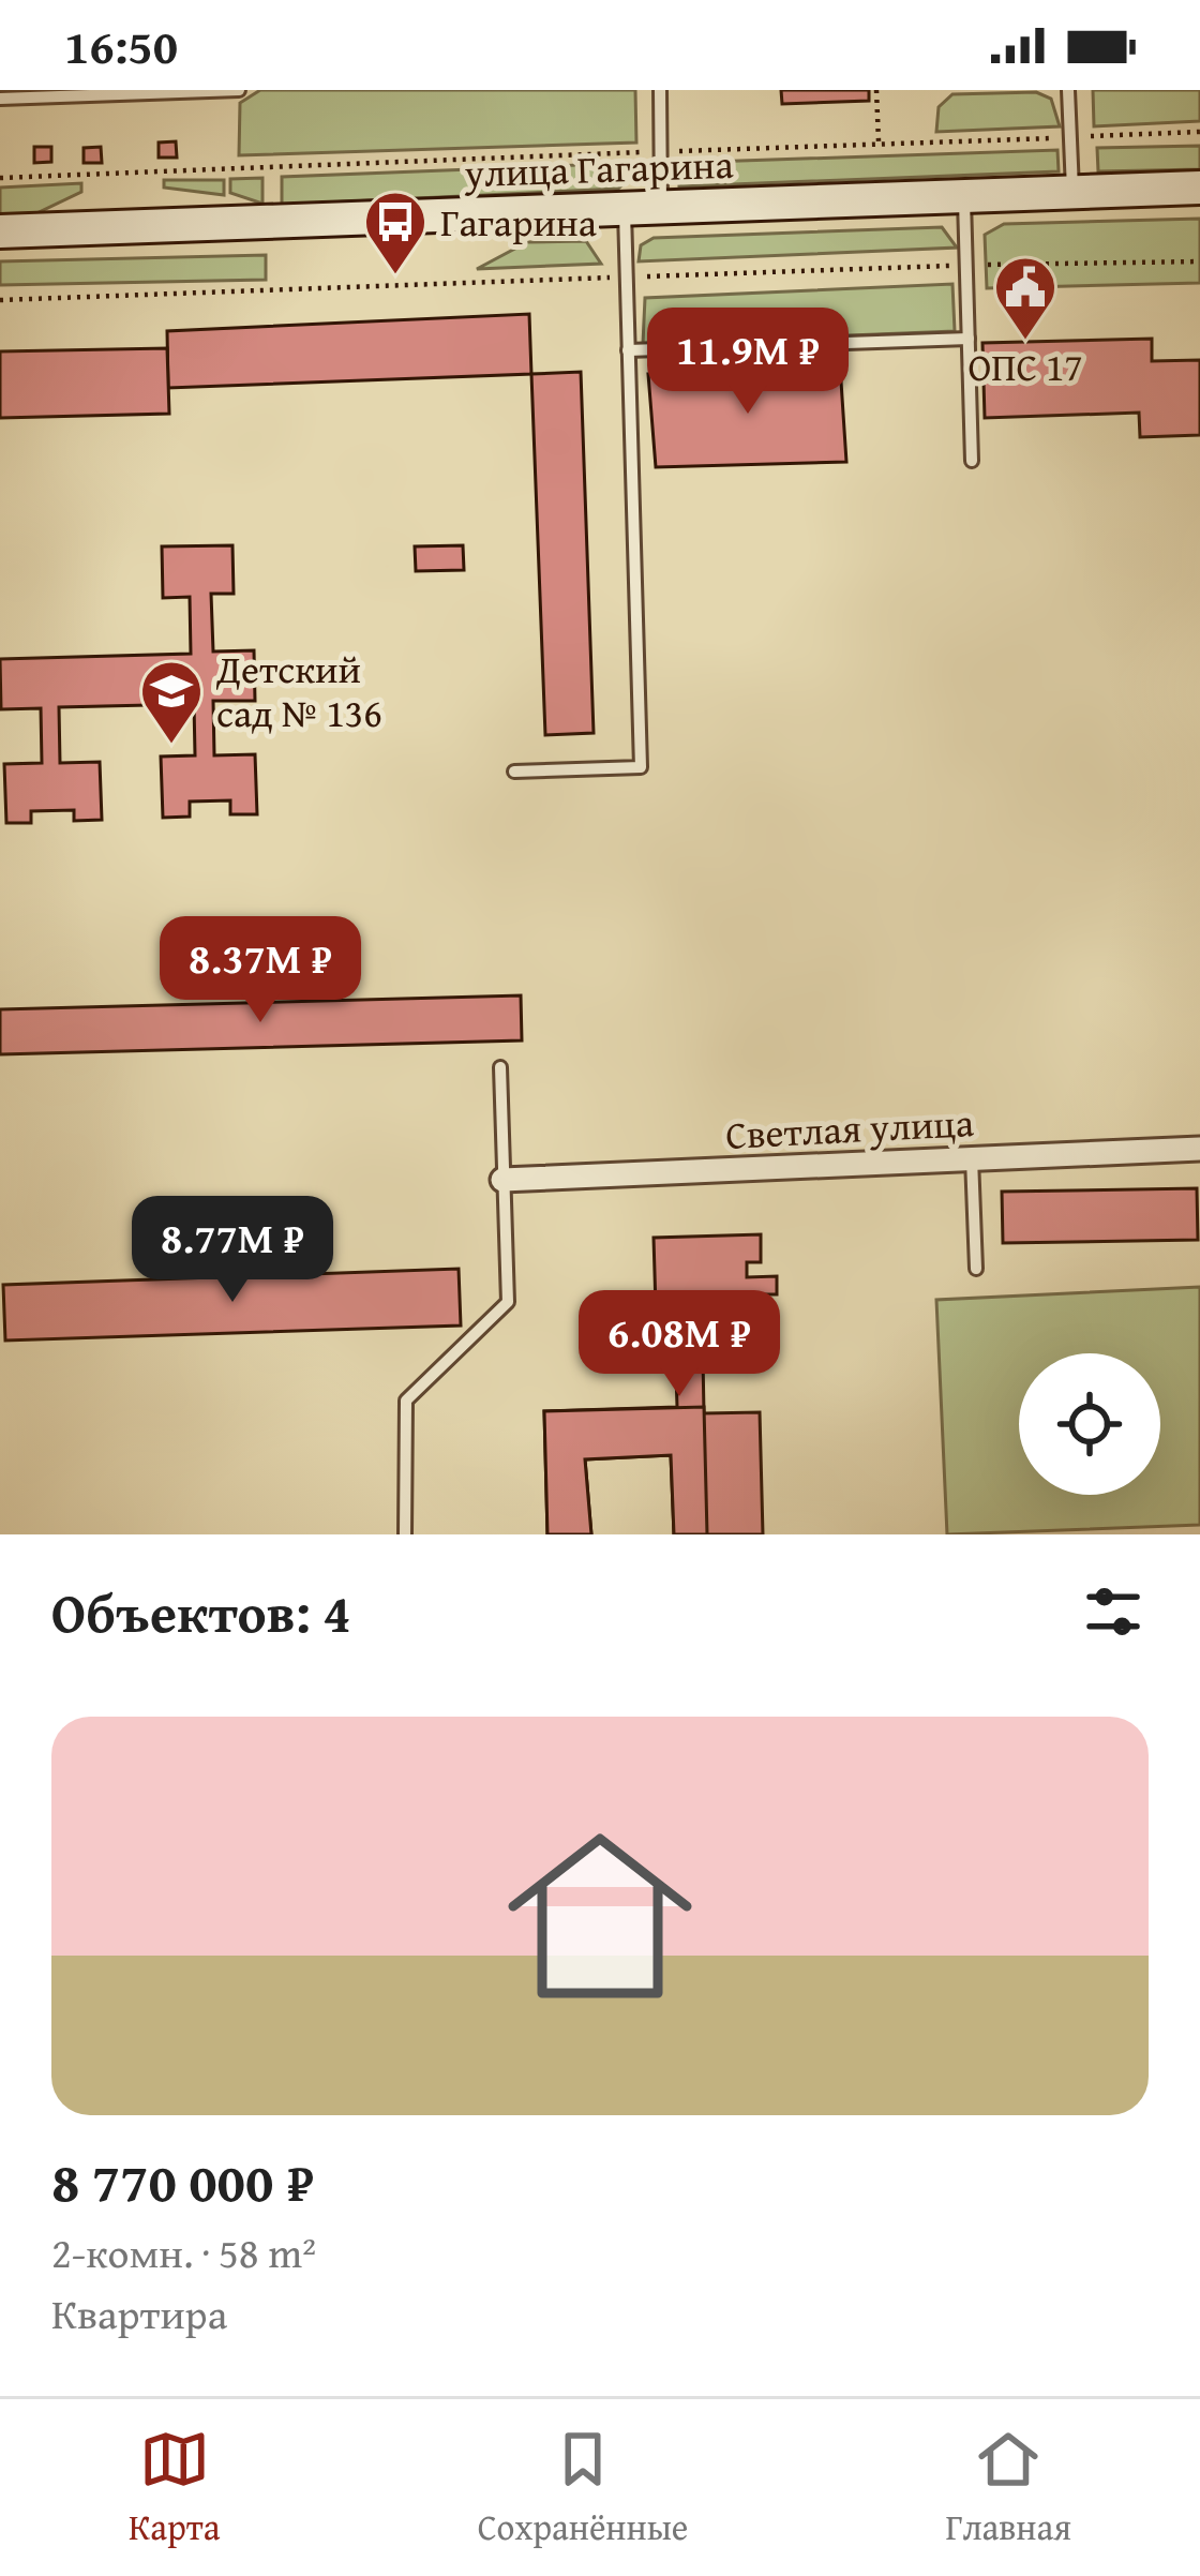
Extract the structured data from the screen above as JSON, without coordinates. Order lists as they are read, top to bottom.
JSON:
{
  "streets": {
    "street": ["улица Гагарина", "Светлая улица"]
  },
  "places": {
    "bus stop": ["Гагарина"],
    "public building": ["ОПС 17"],
    "school or university": ["Детский сад № 136"]
  },
  "page": {
    "status": "16:50",
    "price": [
      "11.9M ₽",
      "8.37M ₽",
      "8.77M ₽",
      "6.08M ₽"
    ],
    "heading": "Объектов: 4",
    "list": [
      {
        "name": "8 770 000 ₽",
        "note": "2-комн. · 58 m² · Квартира"
      }
    ],
    "tabs": ["Карта", "Сохранённые", "Главная"]
  }
}
